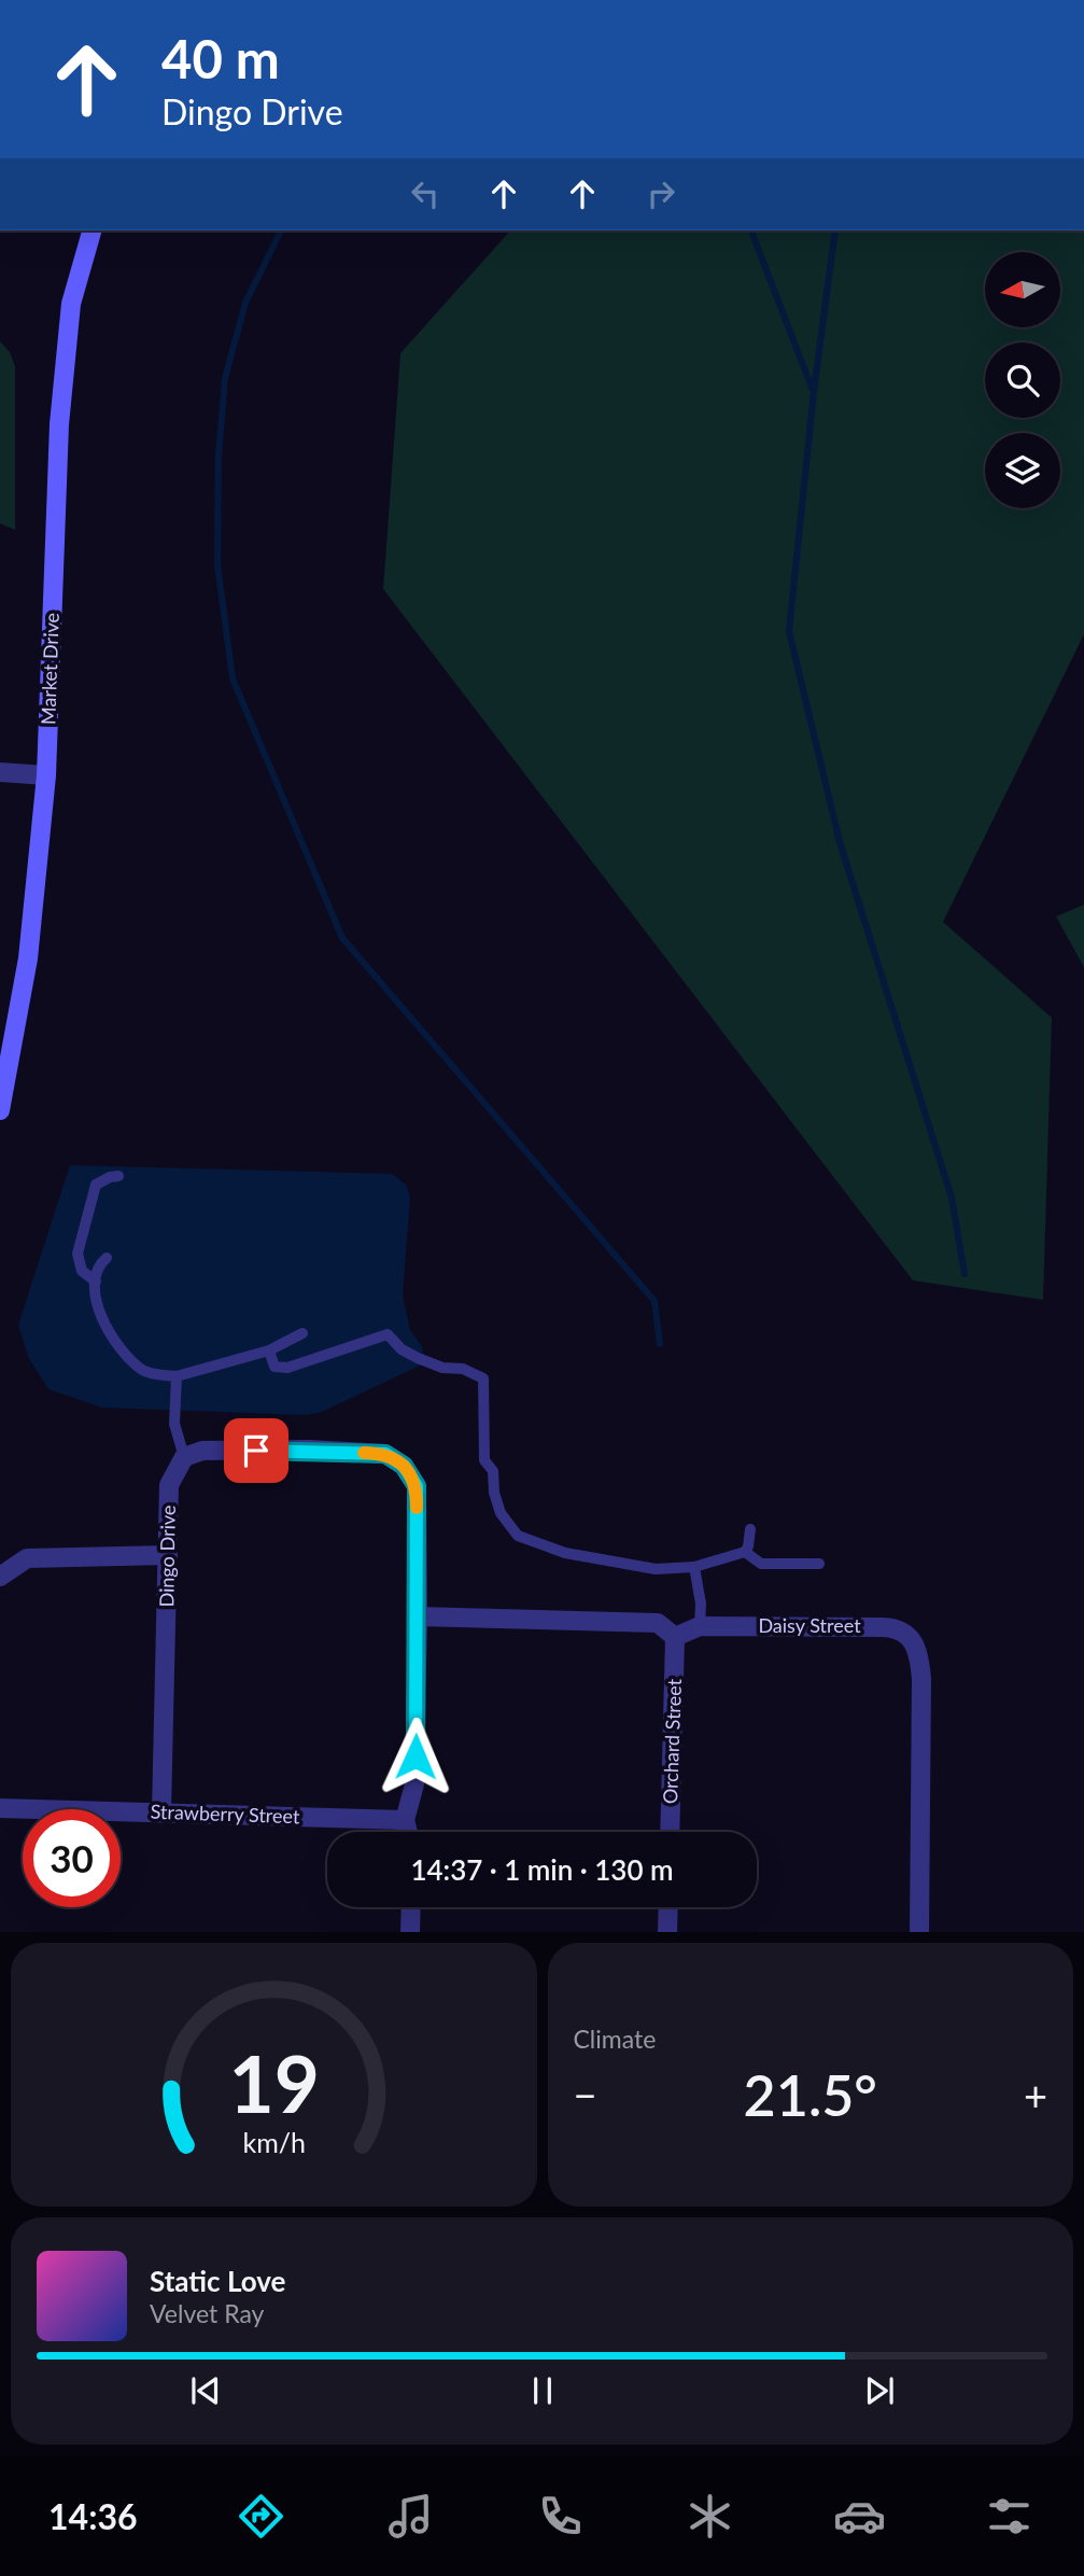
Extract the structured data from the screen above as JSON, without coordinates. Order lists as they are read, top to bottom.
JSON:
{
  "streets": {
    "street": [
      "Market Drive",
      "Dingo Drive",
      "Daisy Street",
      "Orchard Street",
      "Strawberry Street"
    ]
  },
  "crossings": [
    ["Dingo Drive", "Strawberry Street"],
    ["Daisy Street", "Orchard Street"]
  ],
  "north": "left",
  "page": {
    "turn": ["40 m", "Dingo Drive"],
    "limit": "30",
    "trip": "14:37 · 1 min · 130 m",
    "tile": "Climate",
    "heat": ["−", "21.5°", "+"],
    "song": ["Static Love", "Velvet Ray"],
    "tabs": "14:36",
    "gauge": ["19", "km/h"]
  }
}
